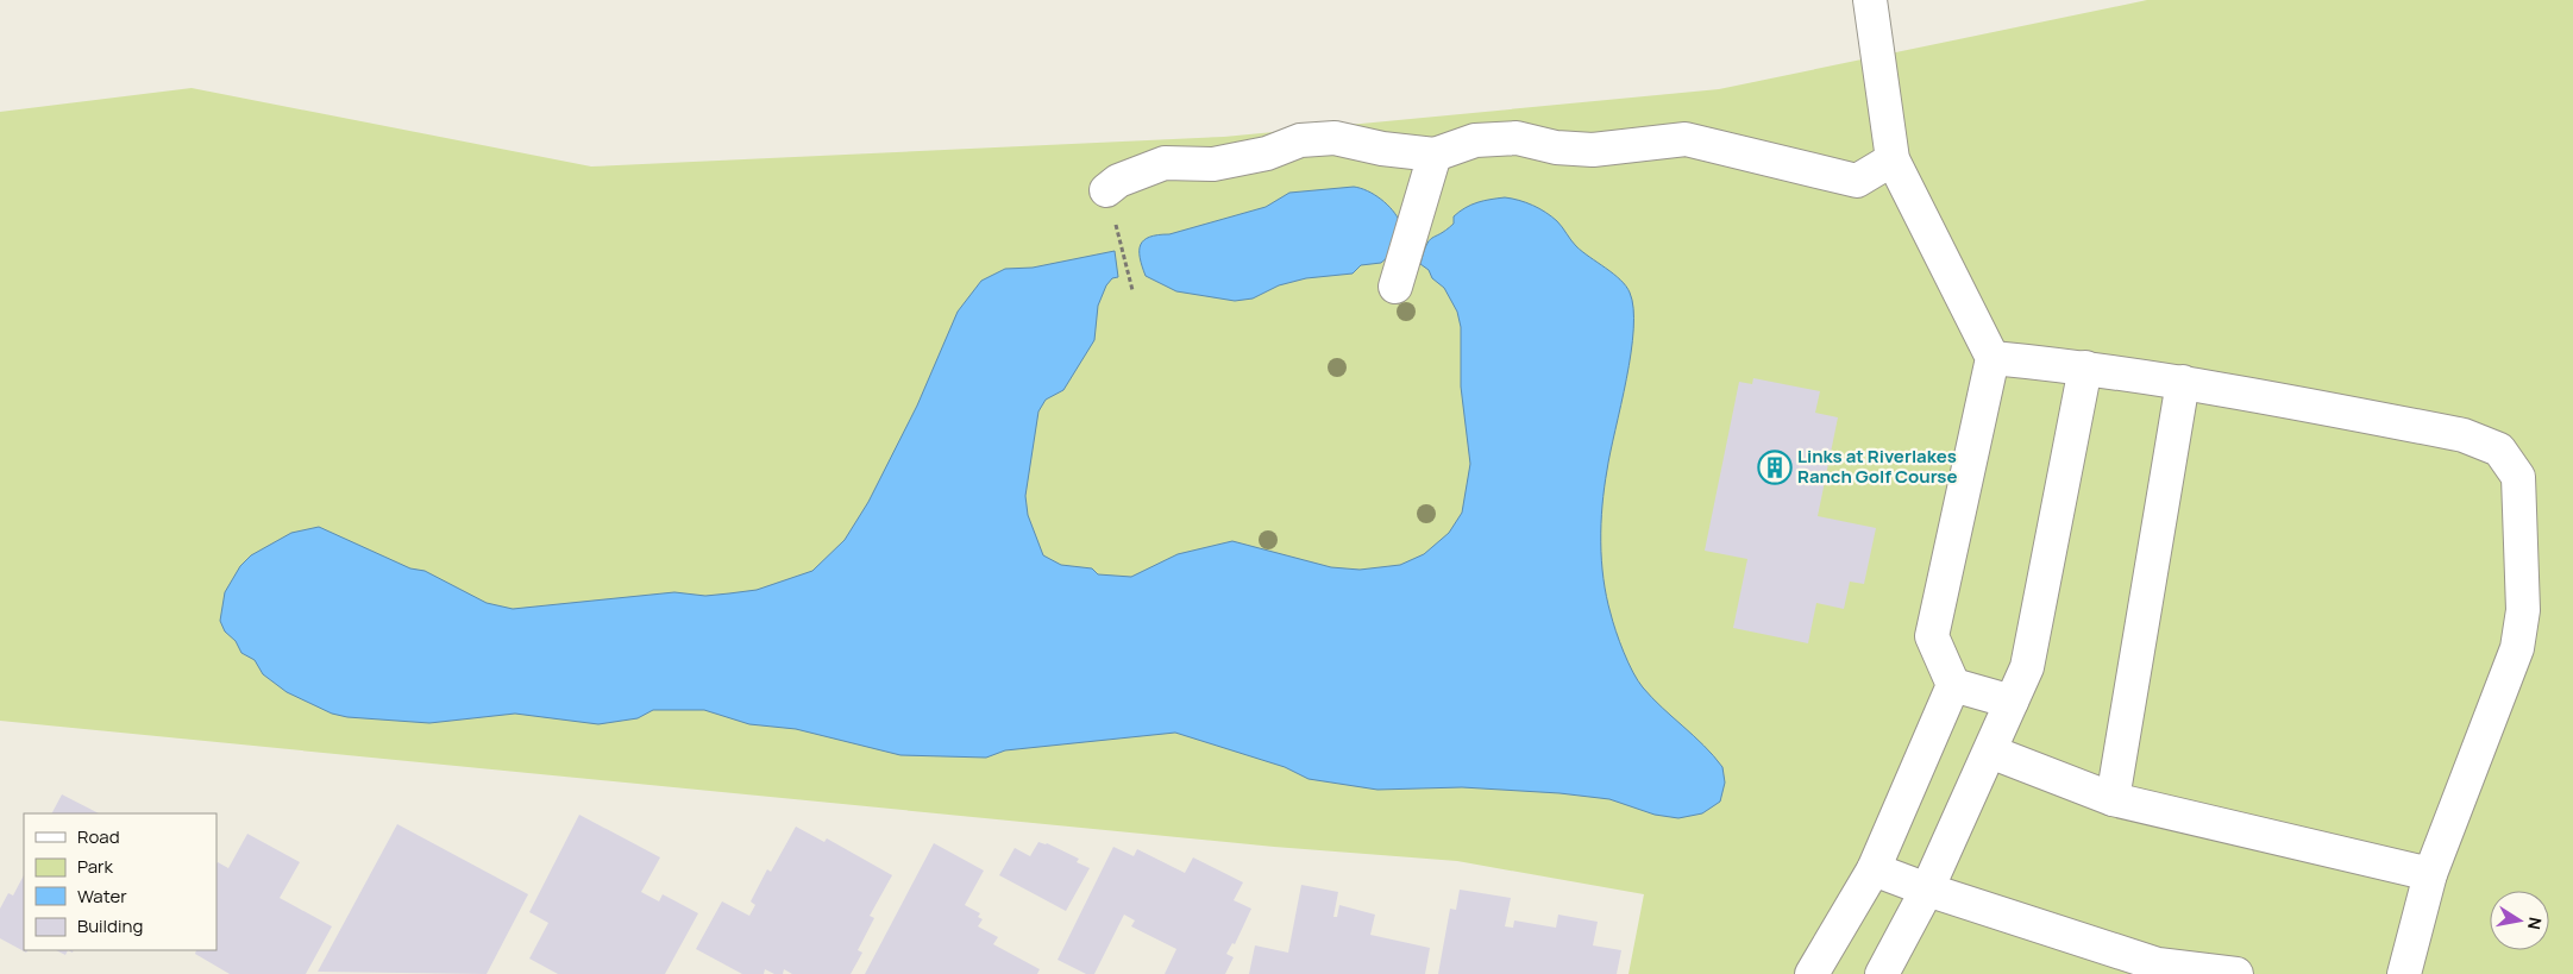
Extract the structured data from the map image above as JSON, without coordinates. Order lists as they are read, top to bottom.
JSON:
{
  "places": {
    "building": ["Links at Riverlakes Ranch Golf Course"]
  },
  "legend": [
    "Road",
    "Park",
    "Water",
    "Building"
  ],
  "north": "right"
}
